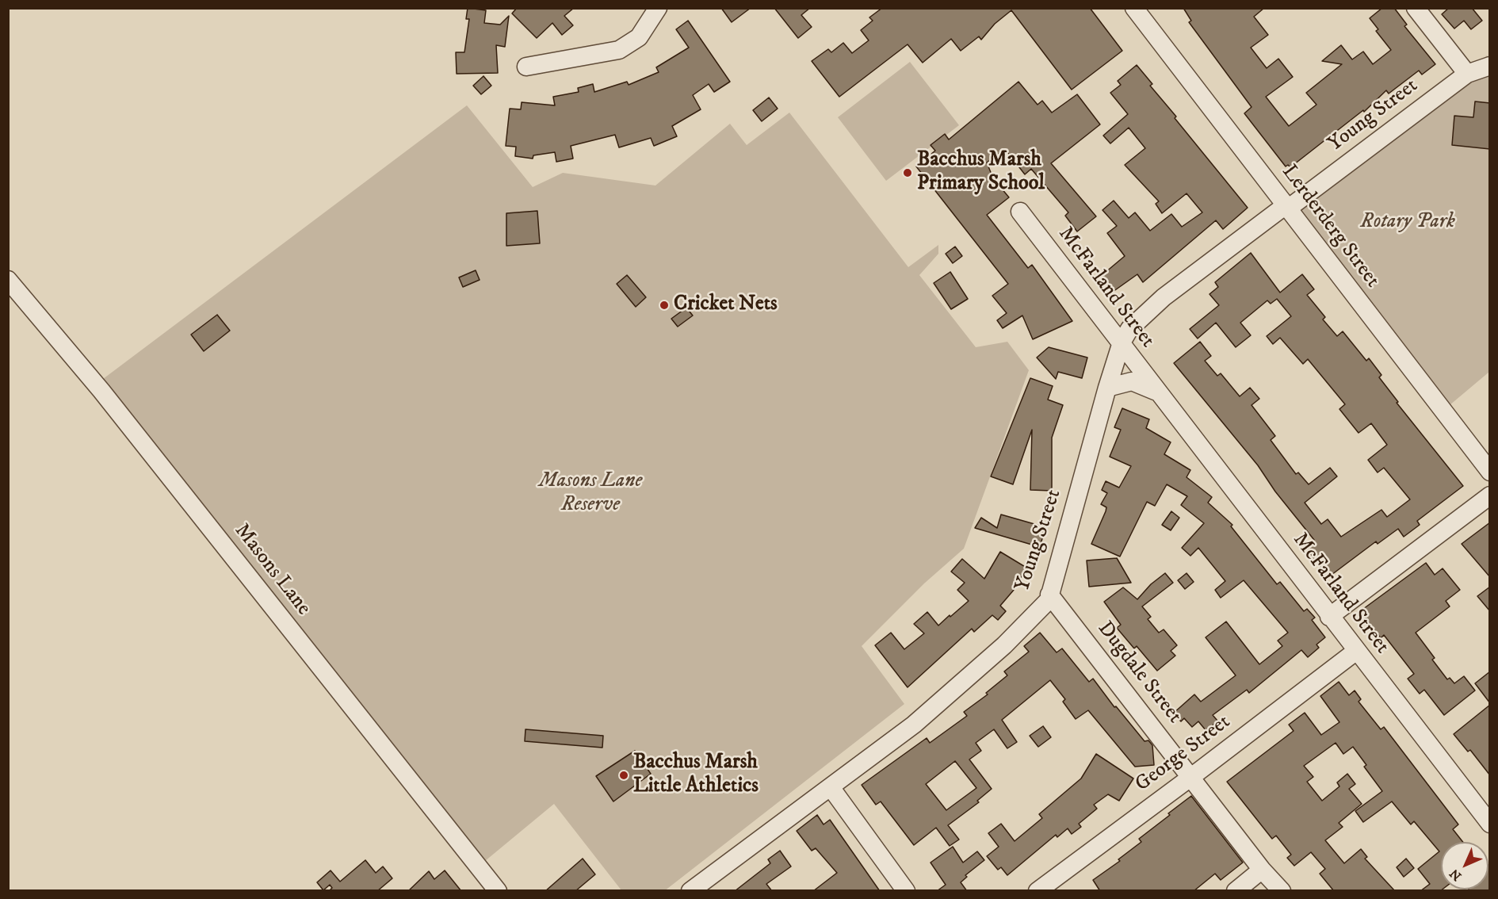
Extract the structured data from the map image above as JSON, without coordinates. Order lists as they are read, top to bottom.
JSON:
{
  "streets": {
    "street": [
      "Young Street",
      "Lerderderg Street",
      "McFarland Street",
      "Masons Lane",
      "Dugdale Street",
      "George Street"
    ]
  },
  "crossings": [
    ["Young Street", "Lerderderg Street"],
    ["Young Street", "McFarland Street"],
    ["Young Street", "Dugdale Street"],
    ["McFarland Street", "George Street"],
    ["Dugdale Street", "George Street"]
  ],
  "parks": ["Rotary Park", "Masons Lane Reserve"],
  "places": ["Bacchus Marsh Primary School", "Cricket Nets", "Bacchus Marsh Little Athletics"],
  "north": "bottom left"
}
